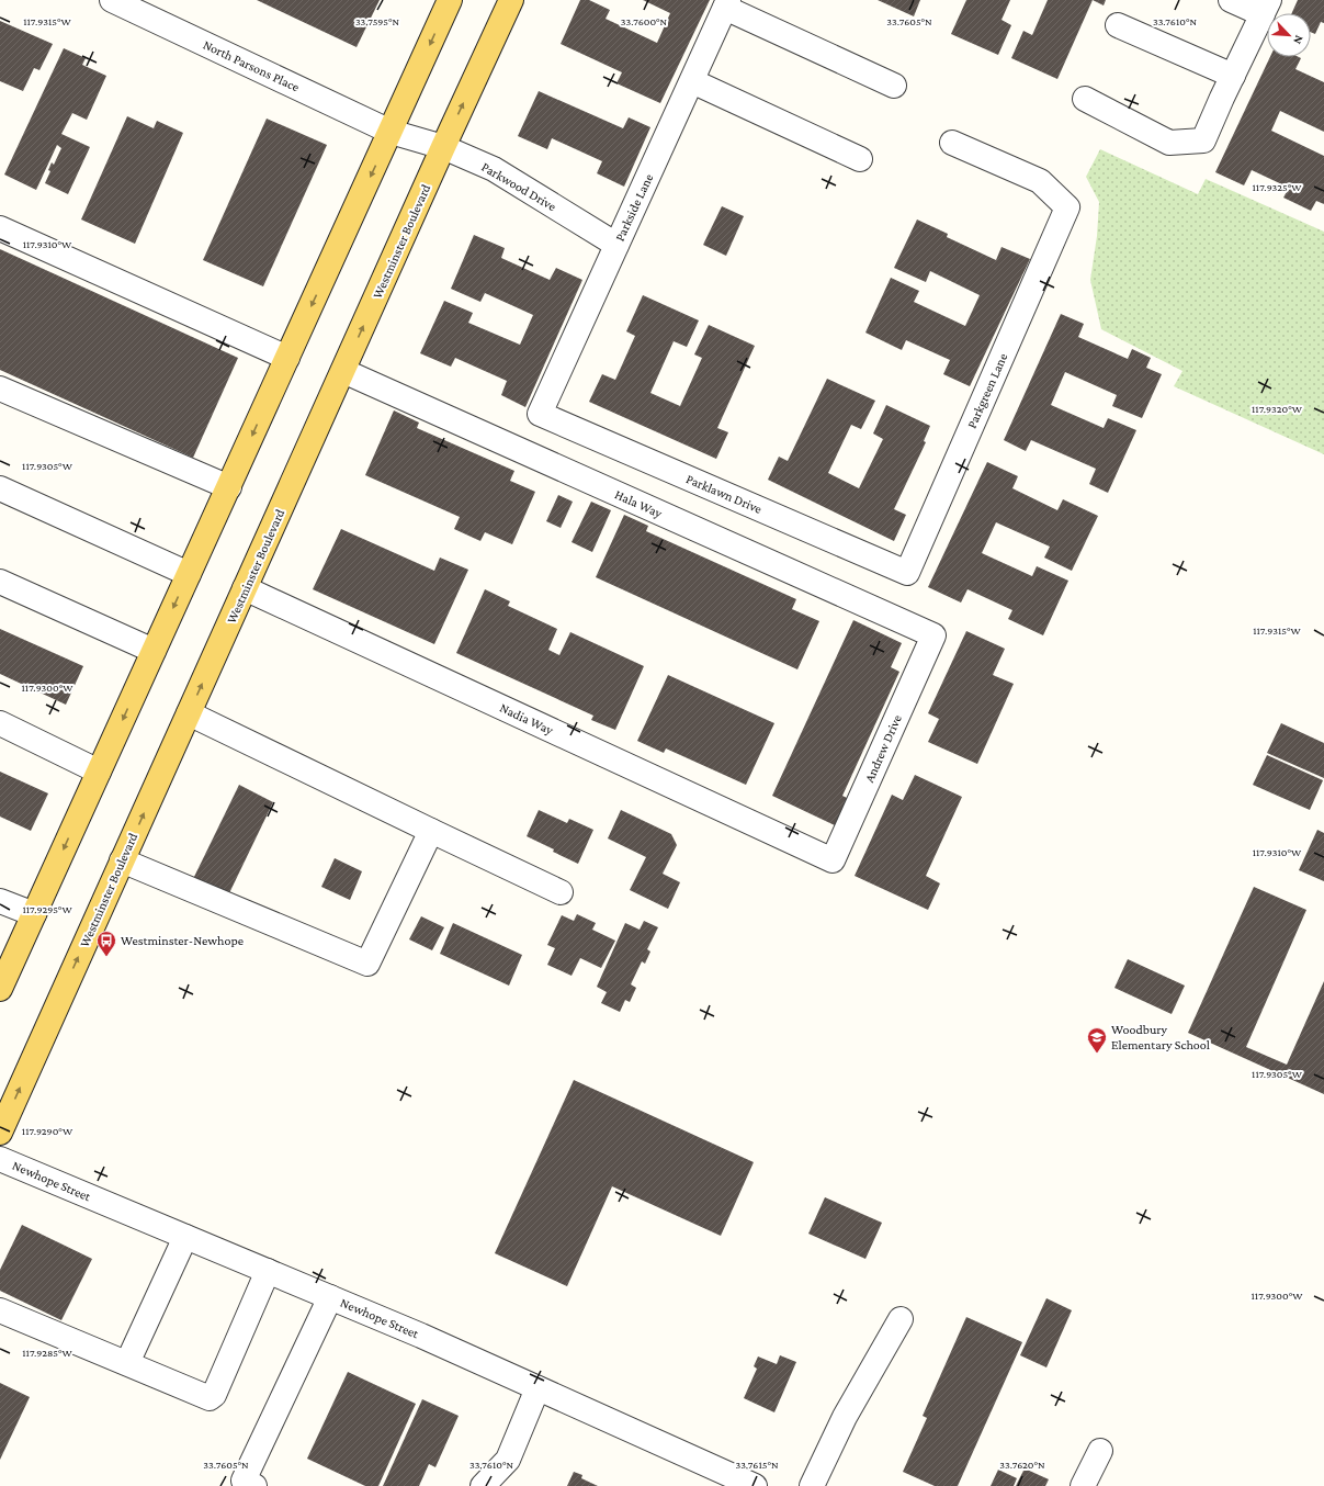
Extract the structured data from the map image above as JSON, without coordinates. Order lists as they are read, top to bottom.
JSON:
{
  "streets": {
    "main road": ["Westminster Boulevard"],
    "street": [
      "North Parsons Place",
      "Parkwood Drive",
      "Parkside Lane",
      "Parkgreen Lane",
      "Parklawn Drive",
      "Hala Way",
      "Nadia Way",
      "Andrew Drive",
      "Newhope Street"
    ]
  },
  "crossings": [
    ["North Parsons Place", "Parkwood Drive"],
    ["Parkwood Drive", "Parkside Lane"],
    ["Parkwood Drive", "Westminster Boulevard"],
    ["Parkside Lane", "Parklawn Drive"],
    ["Westminster Boulevard", "Hala Way"],
    ["Westminster Boulevard", "Nadia Way"],
    ["Parkgreen Lane", "Parklawn Drive"],
    ["Hala Way", "Andrew Drive"],
    ["Nadia Way", "Andrew Drive"]
  ],
  "places": {
    "bus stop": ["Westminster-Newhope"],
    "school or university": ["Woodbury Elementary School"]
  },
  "north": "bottom right",
  "coordinates": [
    "33.7595°N",
    "33.7605°N",
    "33.7610°N",
    "33.7600°N",
    "117.9315°W",
    "117.9325°W",
    "117.9310°W",
    "117.9320°W",
    "117.9305°W",
    "117.9300°W",
    "117.9295°W",
    "117.9290°W",
    "117.9285°W",
    "33.7615°N",
    "33.7620°N"
  ]
}
